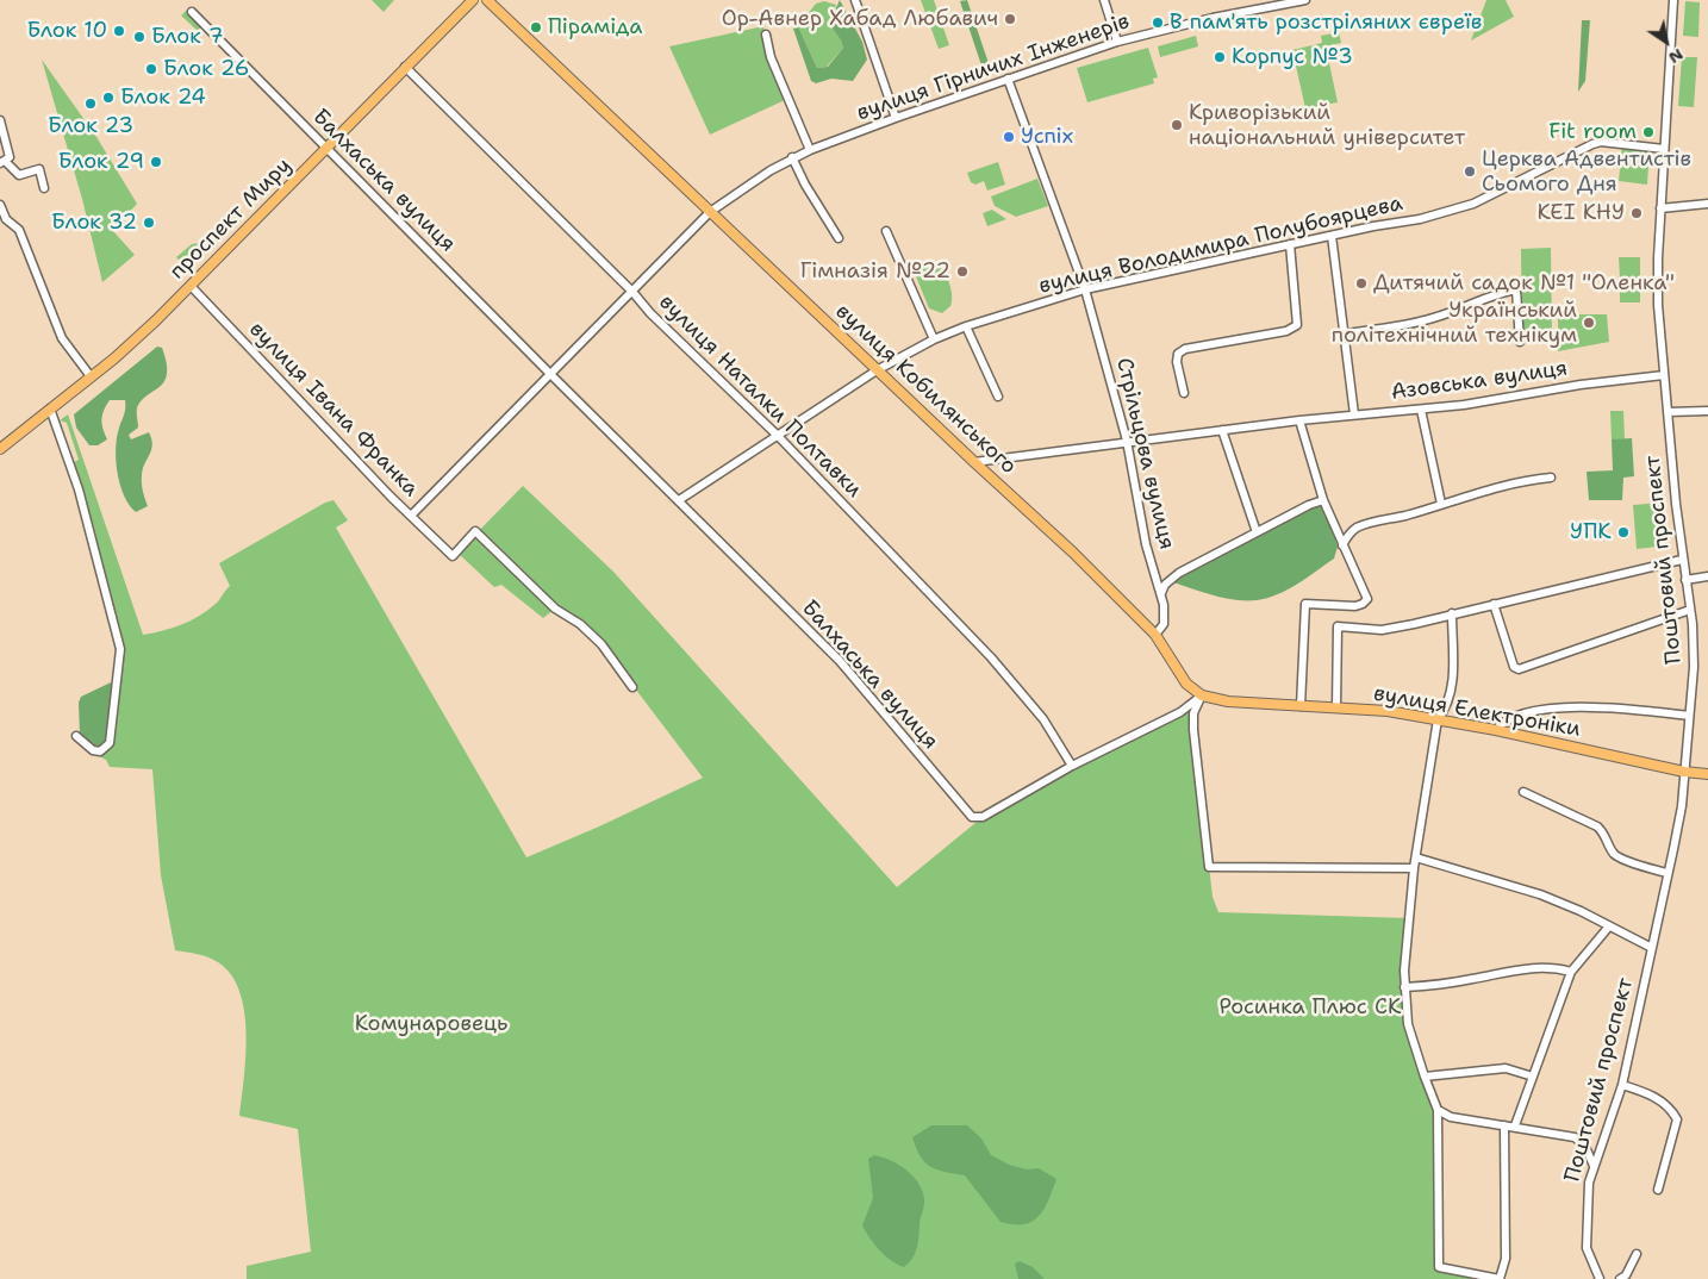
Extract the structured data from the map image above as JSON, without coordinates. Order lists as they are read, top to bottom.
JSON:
{
  "streets": {
    "main road": ["проспект Миру", "вулиця Кобилянського", "вулиця Електроніки"],
    "street": [
      "вулиця Гірничих Інженерів",
      "Балхаська вулиця",
      "вулиця Володимира Полубоярцева",
      "Азовська вулиця",
      "вулиця Наталки Полтавки",
      "вулиця Івана Франка",
      "Стрільцова вулиця",
      "Поштовий проспект"
    ]
  },
  "crossings": [
    ["вулиця Гірничих Інженерів", "вулиця Кобилянського"],
    ["вулиця Гірничих Інженерів", "Стрільцова вулиця"],
    ["Балхаська вулиця", "проспект Миру"],
    ["Балхаська вулиця", "вулиця Володимира Полубоярцева"],
    ["Балхаська вулиця", "вулиця Кобилянського"],
    ["Балхаська вулиця", "вулиця Наталки Полтавки"],
    ["Балхаська вулиця", "вулиця Електроніки"],
    ["проспект Миру", "вулиця Наталки Полтавки"],
    ["проспект Миру", "вулиця Івана Франка"],
    ["вулиця Володимира Полубоярцева", "вулиця Кобилянського"],
    ["вулиця Володимира Полубоярцева", "вулиця Наталки Полтавки"],
    ["вулиця Володимира Полубоярцева", "Стрільцова вулиця"],
    ["вулиця Володимира Полубоярцева", "Поштовий проспект"],
    ["Азовська вулиця", "вулиця Кобилянського"],
    ["Азовська вулиця", "Стрільцова вулиця"],
    ["Азовська вулиця", "Поштовий проспект"],
    ["вулиця Кобилянського", "Стрільцова вулиця"],
    ["вулиця Кобилянського", "вулиця Електроніки"],
    ["Поштовий проспект", "вулиця Електроніки"]
  ],
  "parks": ["Росинка Плюс СК", "Комунаровець"],
  "places": [
    "Ор-Авнер Хабад Любавич",
    "В пам'ять розстріляних євреїв",
    "Піраміда",
    "Блок 10",
    "Блок 7",
    "Корпус №3",
    "Блок 26",
    "Блок 24",
    "Блок 23",
    "Криворізький національний університет",
    "Fit room",
    "Успіх",
    "Блок 29",
    "Церква Адвентистів Сьомого Дня",
    "КЕІ КНУ",
    "Блок 32",
    "Гімназія №22",
    "Дитячий садок №1 \"Оленка\"",
    "Український політехнічний технікум",
    "УПК"
  ],
  "north": "bottom right"
}
